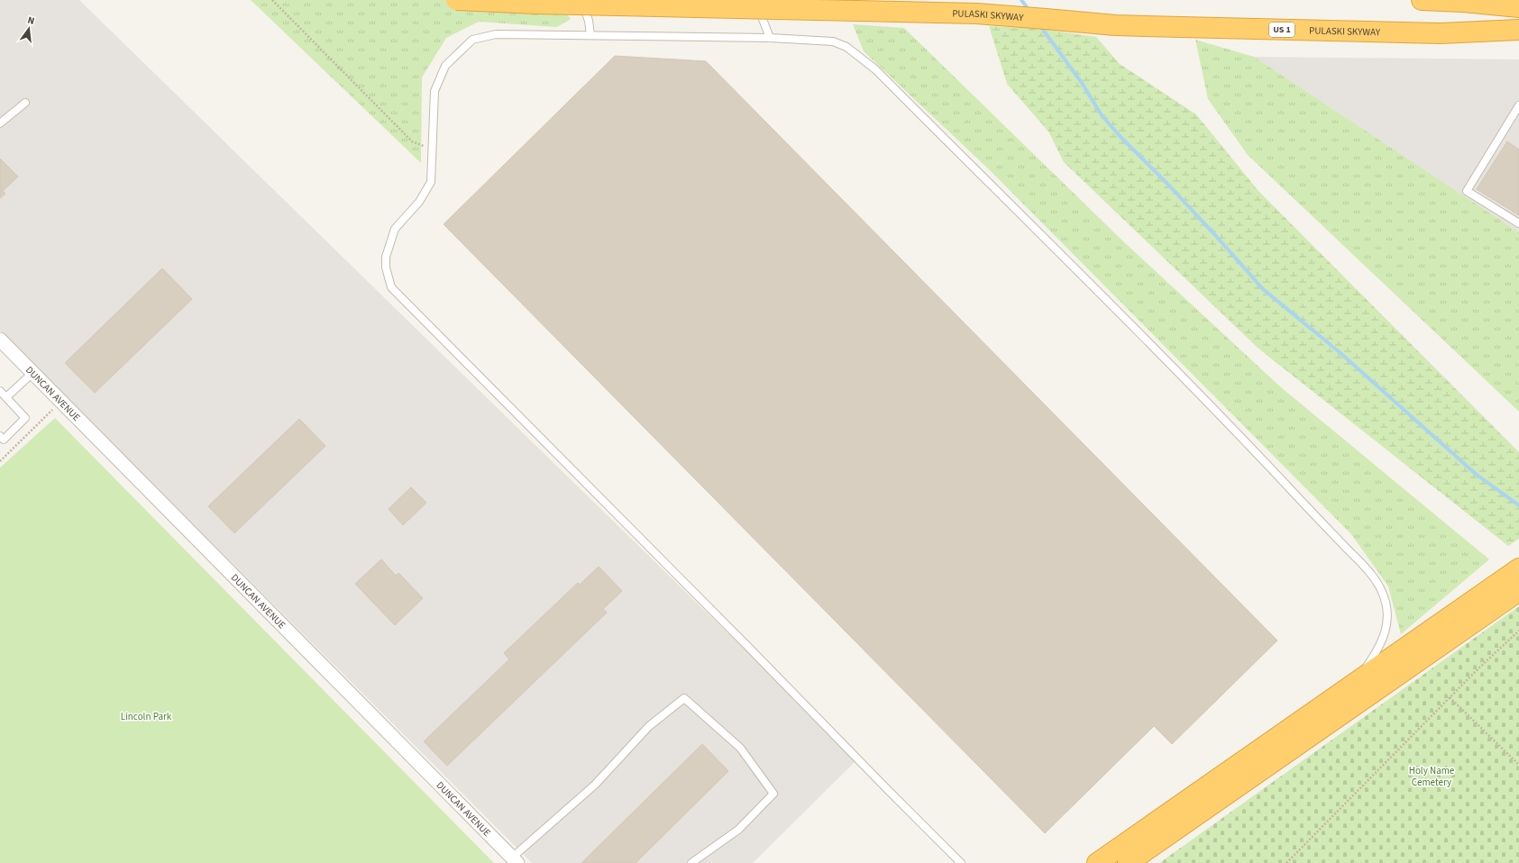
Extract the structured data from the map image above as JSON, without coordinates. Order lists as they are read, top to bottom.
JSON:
{
  "streets": {
    "highway": ["PULASKI SKYWAY", "US 1"],
    "street": ["DUNCAN AVENUE"]
  },
  "parks": ["Lincoln Park", "Holy Name Cemetery"],
  "north": "top"
}
